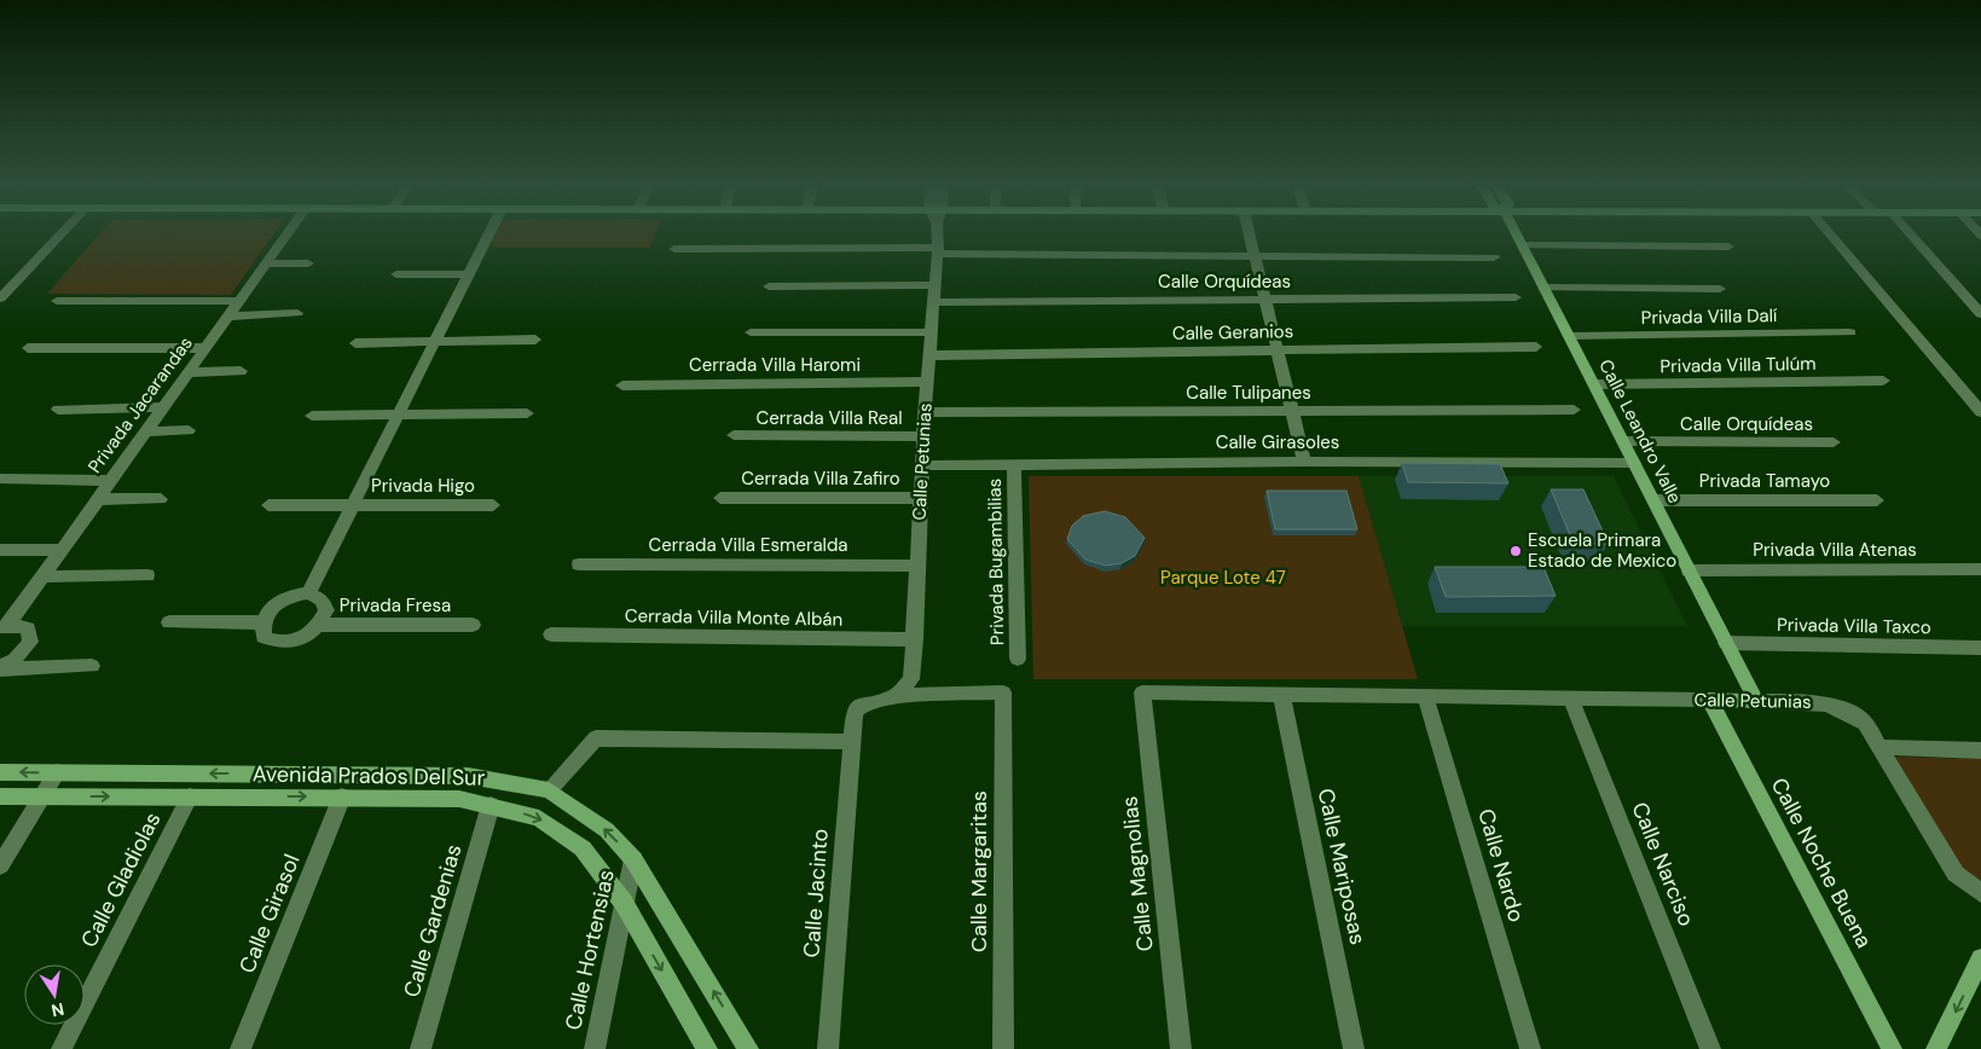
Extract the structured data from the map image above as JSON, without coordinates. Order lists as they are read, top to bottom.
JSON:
{
  "streets": {
    "main road": [
      "Calle Leandro Valle",
      "Calle Petunias",
      "Avenida Prados Del Sur",
      "Calle Noche Buena"
    ],
    "street": [
      "Calle Orquídeas",
      "Privada Villa Dalí",
      "Calle Geranios",
      "Cerrada Villa Haromi",
      "Privada Villa Tulúm",
      "Calle Tulipanes",
      "Privada Jacarandas",
      "Cerrada Villa Real",
      "Calle Girasoles",
      "Cerrada Villa Zafiro",
      "Privada Tamayo",
      "Privada Higo",
      "Cerrada Villa Esmeralda",
      "Privada Villa Atenas",
      "Privada Bugambilias",
      "Privada Fresa",
      "Cerrada Villa Monte Albán",
      "Privada Villa Taxco",
      "Calle Narciso",
      "Calle Nardo",
      "Calle Mariposas",
      "Calle Margaritas",
      "Calle Magnolias",
      "Calle Gladiolas",
      "Calle Jacinto",
      "Calle Girasol",
      "Calle Gardenias",
      "Calle Hortensias"
    ]
  },
  "crossings": [
    ["Calle Orquídeas", "Calle Leandro Valle"],
    ["Calle Orquídeas", "Calle Petunias"],
    ["Privada Villa Dalí", "Calle Leandro Valle"],
    ["Calle Geranios", "Calle Petunias"],
    ["Cerrada Villa Haromi", "Calle Petunias"],
    ["Privada Villa Tulúm", "Calle Leandro Valle"],
    ["Calle Tulipanes", "Calle Petunias"],
    ["Cerrada Villa Real", "Calle Petunias"],
    ["Calle Leandro Valle", "Calle Girasoles"],
    ["Calle Leandro Valle", "Calle Petunias"],
    ["Calle Leandro Valle", "Privada Tamayo"],
    ["Calle Leandro Valle", "Privada Villa Atenas"],
    ["Calle Leandro Valle", "Privada Villa Taxco"],
    ["Calle Girasoles", "Calle Petunias"],
    ["Calle Girasoles", "Privada Bugambilias"],
    ["Calle Petunias", "Cerrada Villa Zafiro"],
    ["Calle Petunias", "Cerrada Villa Esmeralda"],
    ["Calle Petunias", "Cerrada Villa Monte Albán"],
    ["Calle Petunias", "Calle Noche Buena"],
    ["Calle Petunias", "Calle Narciso"],
    ["Calle Petunias", "Calle Nardo"],
    ["Calle Petunias", "Calle Mariposas"],
    ["Calle Petunias", "Calle Margaritas"],
    ["Calle Petunias", "Calle Magnolias"],
    ["Avenida Prados Del Sur", "Calle Gladiolas"],
    ["Avenida Prados Del Sur", "Calle Girasol"],
    ["Avenida Prados Del Sur", "Calle Gardenias"],
    ["Avenida Prados Del Sur", "Calle Hortensias"],
    ["Calle Mariposas", "Calle Magnolias"]
  ],
  "parks": ["Parque Lote 47"],
  "places": ["Escuela Primara Estado de Mexico"],
  "north": "bottom"
}
